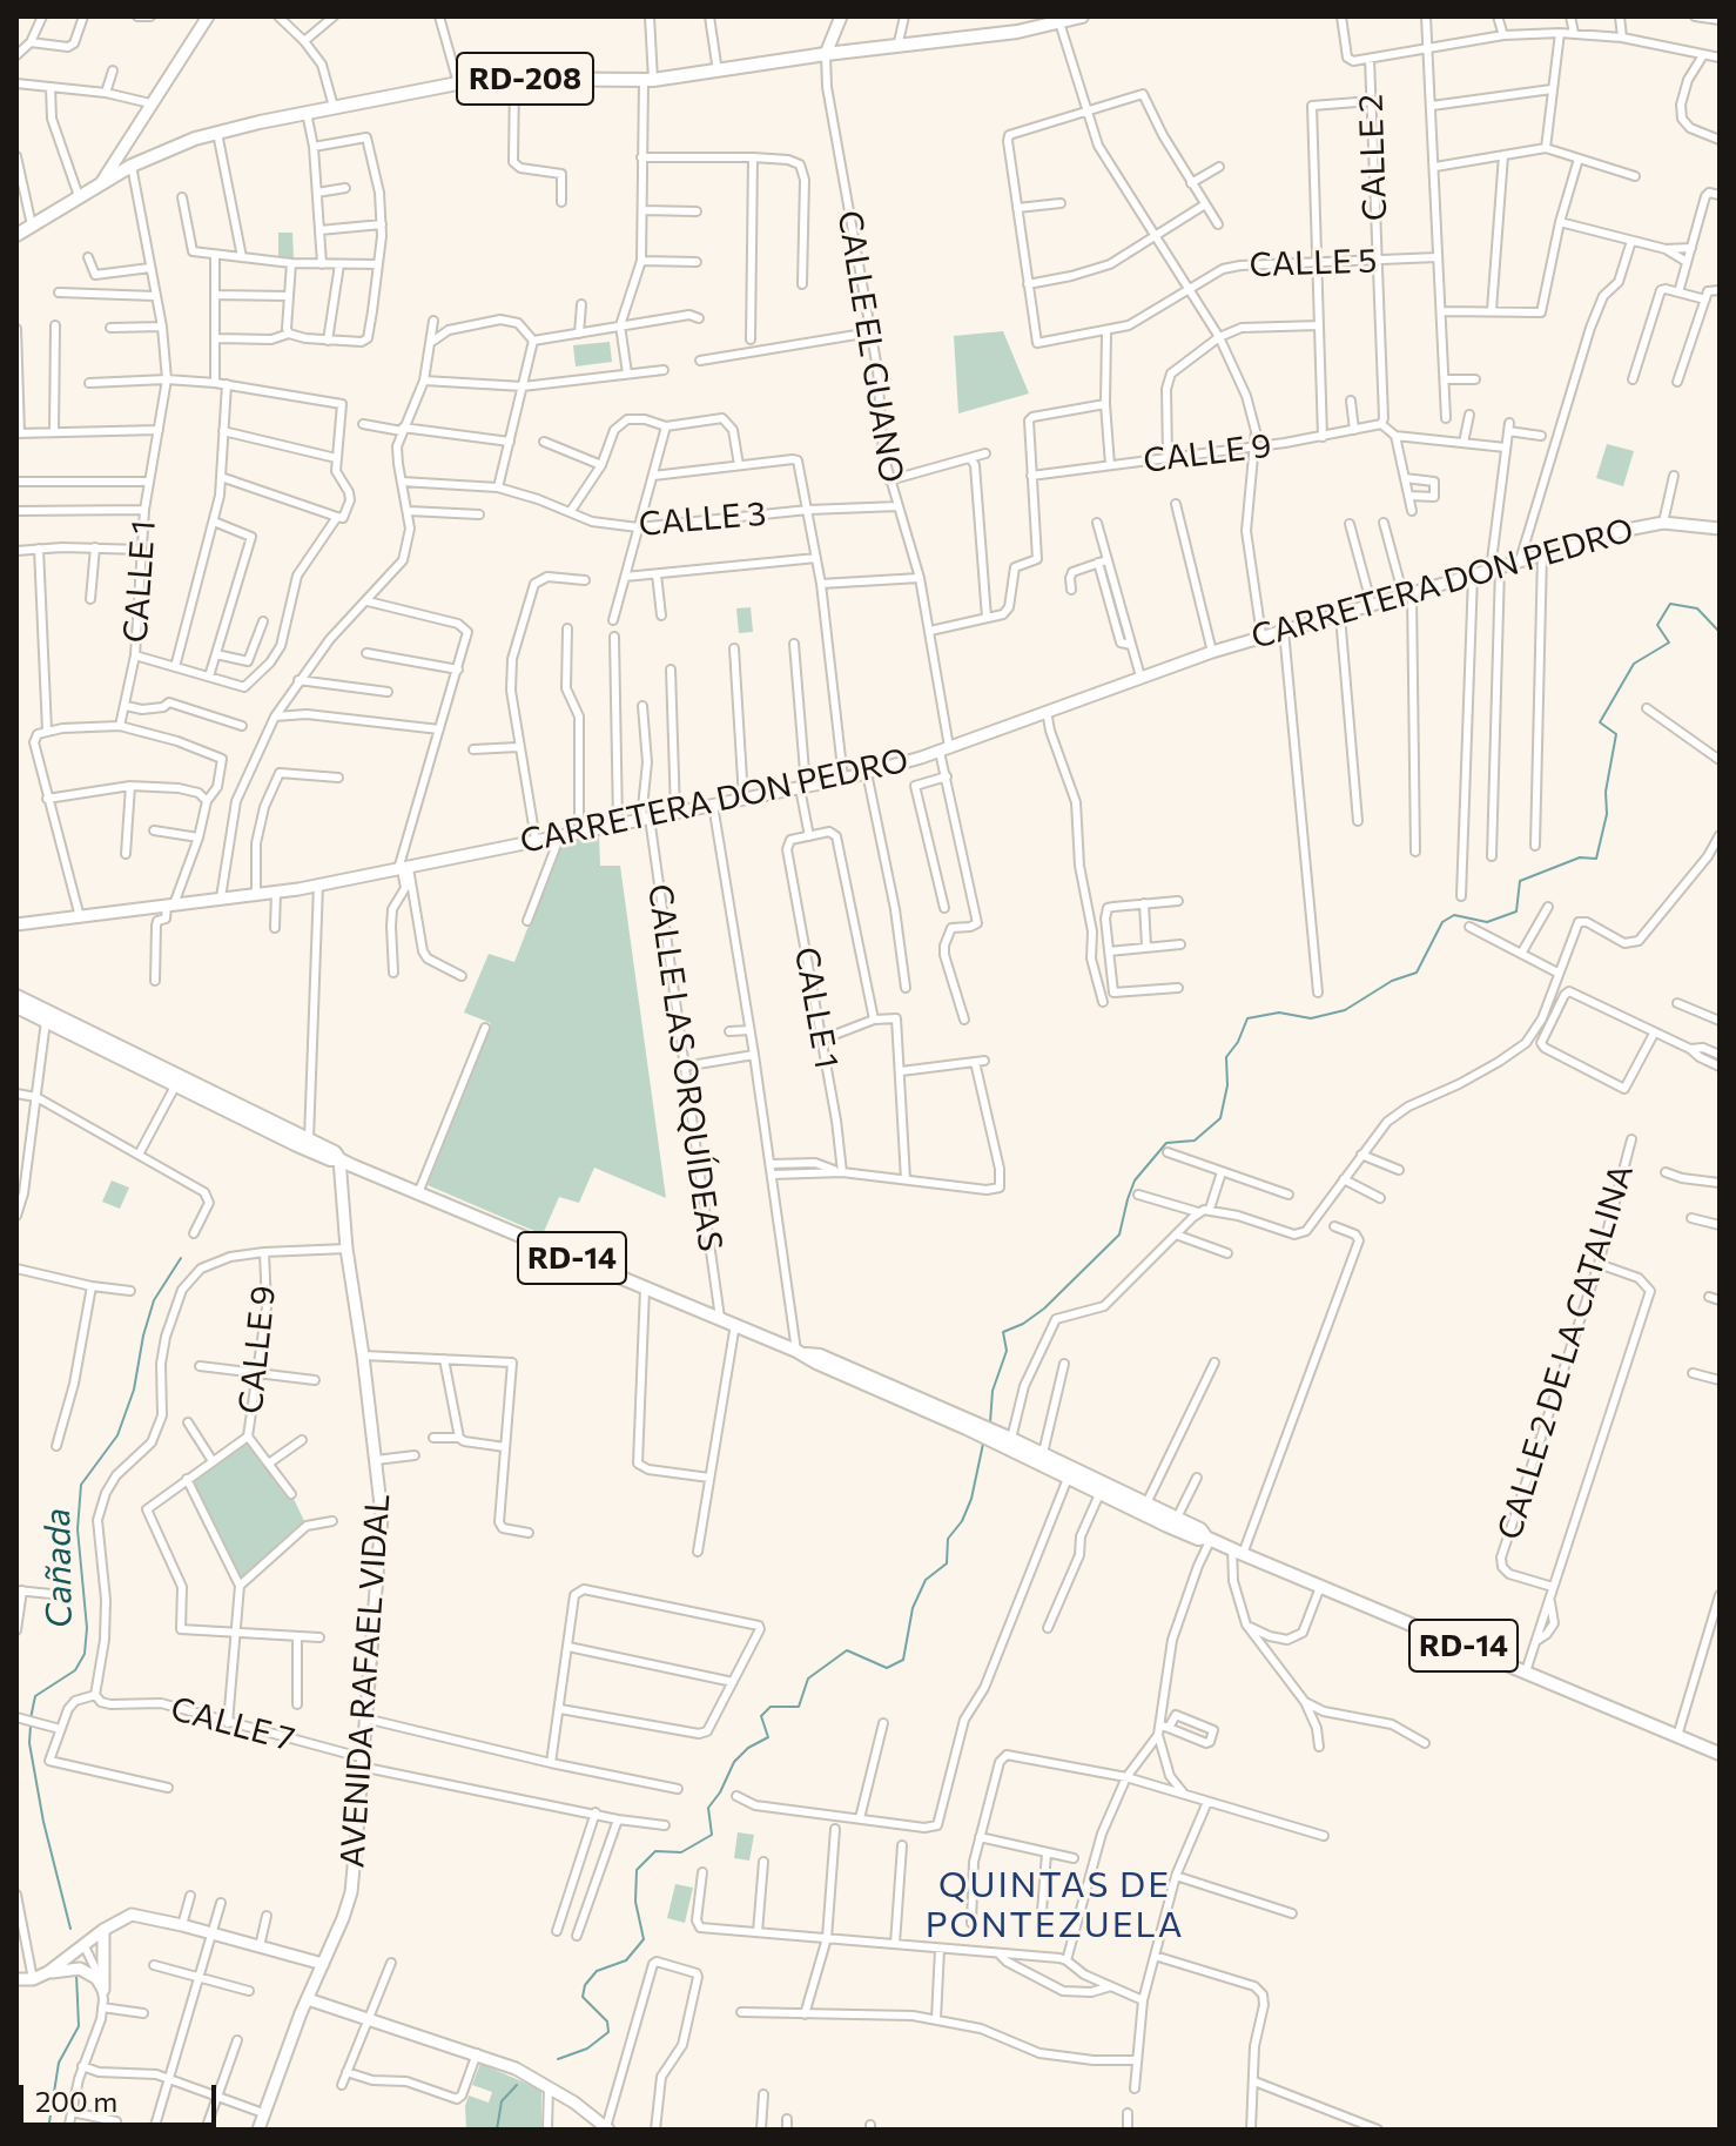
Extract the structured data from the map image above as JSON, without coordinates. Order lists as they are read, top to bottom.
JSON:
{
  "streets": {
    "main road": ["RD-208", "RD-14"],
    "street": [
      "CALLE 2",
      "CALLE 5",
      "CALLE EL GUANO",
      "CALLE 9",
      "CALLE 3",
      "CALLE 1",
      "CARRETERA DON PEDRO",
      "CALLE LAS ORQUÍDEAS",
      "CALLE 2 DE LA CATALINA",
      "AVENIDA RAFAEL VIDAL",
      "CALLE 7"
    ]
  },
  "crossings": [
    ["RD-208", "CALLE EL GUANO"],
    ["RD-208", "CALLE 1"],
    ["CALLE 2", "CALLE 5"],
    ["CALLE 2", "CALLE 9"],
    ["CALLE EL GUANO", "CALLE 3"],
    ["CALLE EL GUANO", "CARRETERA DON PEDRO"],
    ["CARRETERA DON PEDRO", "CALLE LAS ORQUÍDEAS"],
    ["CALLE LAS ORQUÍDEAS", "RD-14"],
    ["RD-14", "AVENIDA RAFAEL VIDAL"],
    ["AVENIDA RAFAEL VIDAL", "CALLE 7"]
  ],
  "districts": ["QUINTAS DE PONTEZUELA"],
  "water": ["Cañada"],
  "scale_bar": "200 m"
}
